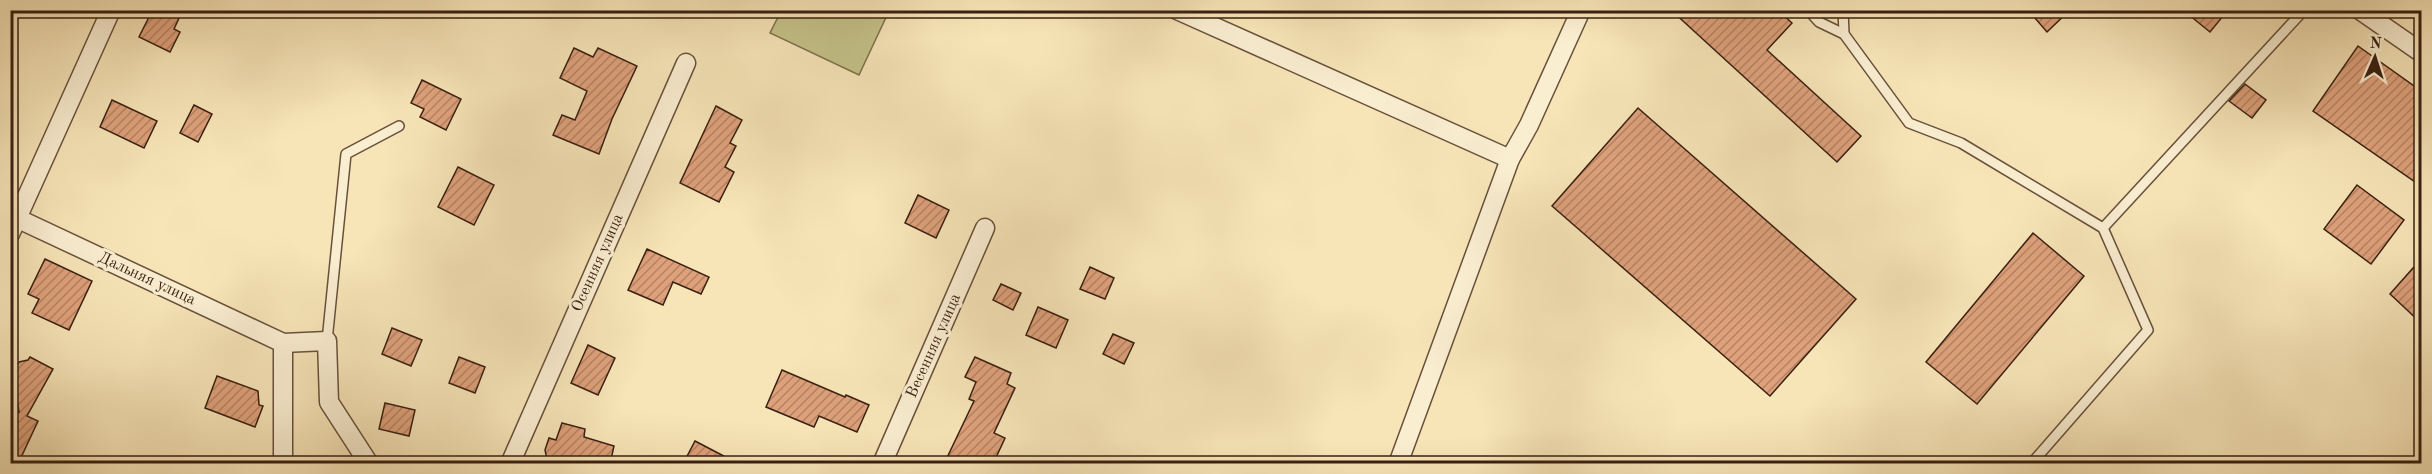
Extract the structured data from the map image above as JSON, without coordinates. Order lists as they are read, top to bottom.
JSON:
{
  "streets": {
    "street": ["Осенняя улица", "Дальняя улица", "Весенняя улица"]
  },
  "north": "top"
}
